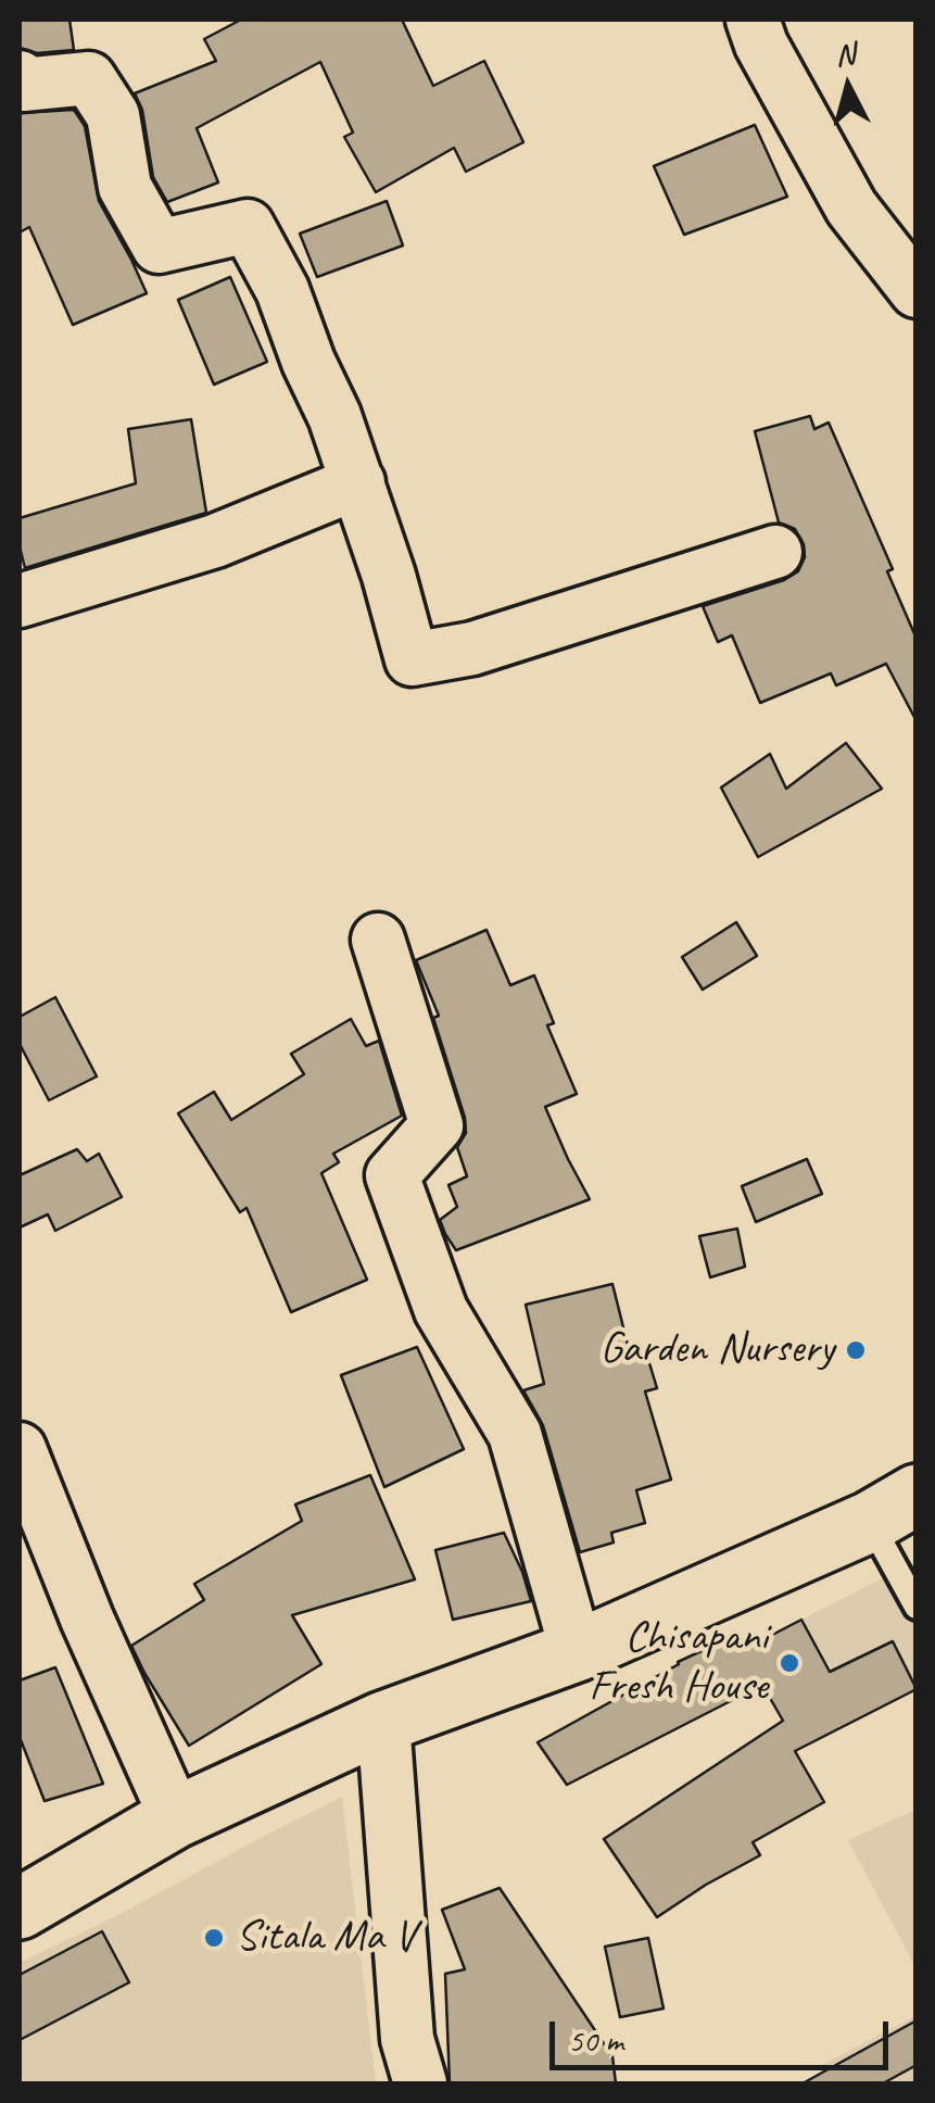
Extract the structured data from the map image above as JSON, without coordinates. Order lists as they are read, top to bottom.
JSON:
{
  "places": ["Garden Nursery", "Chisapani Fresh House", "Sitala Ma V"],
  "scale_bar": "50 m",
  "north": "top"
}
